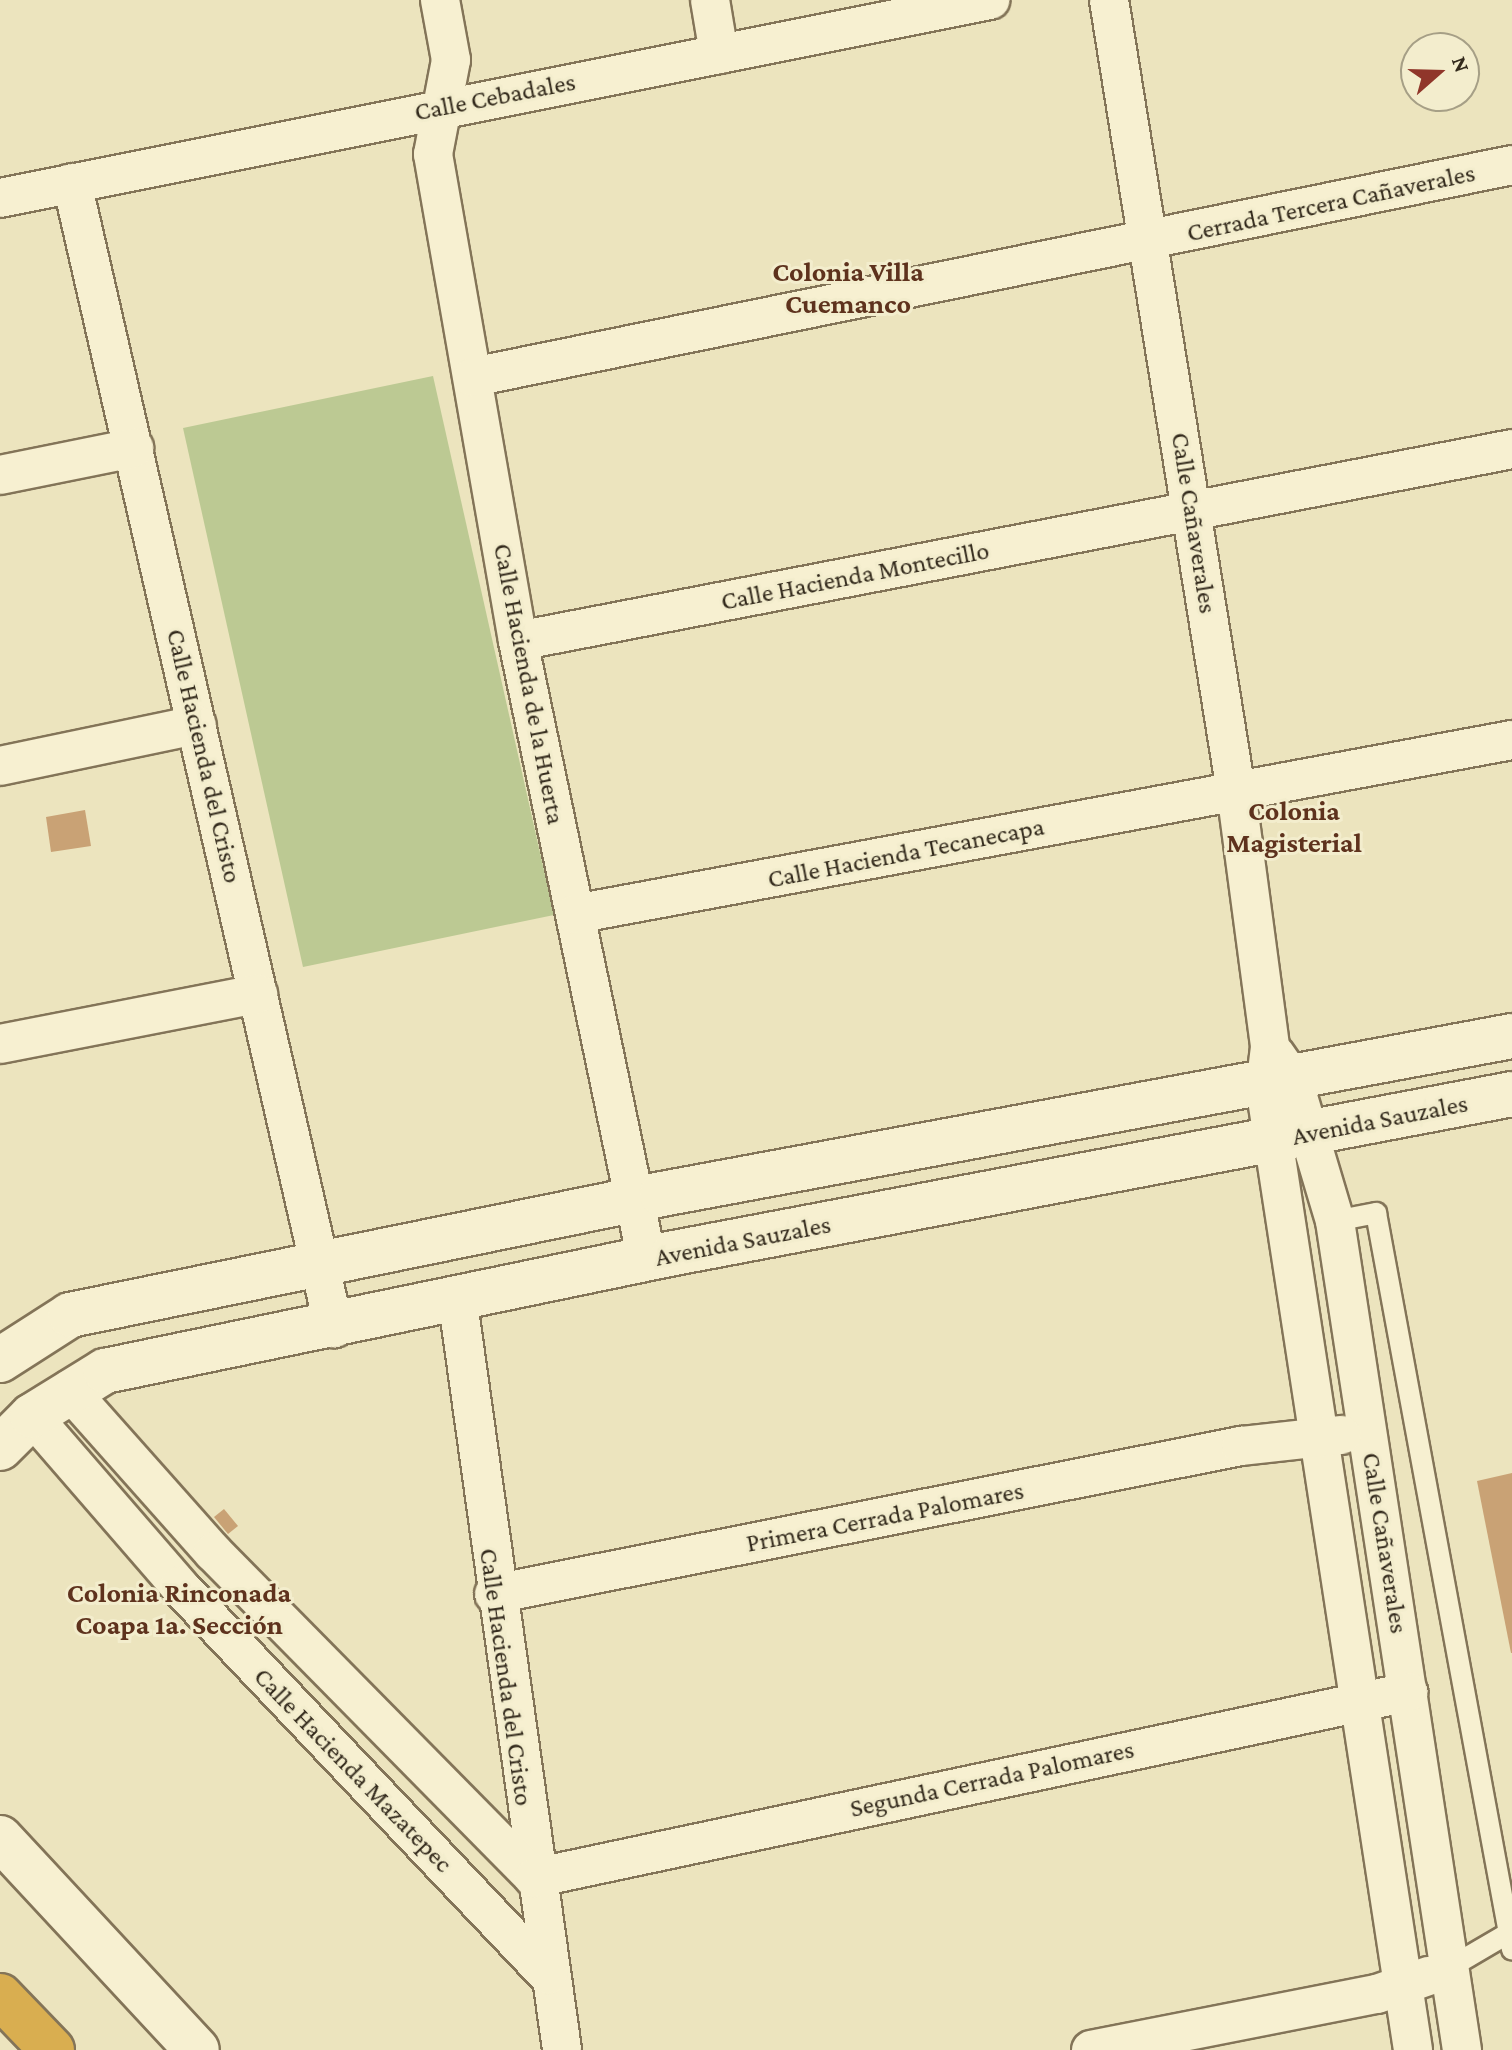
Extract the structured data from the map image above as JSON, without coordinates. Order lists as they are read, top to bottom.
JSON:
{
  "streets": {
    "street": [
      "Calle Cebadales",
      "Cerrada Tercera Cañaverales",
      "Calle Cañaverales",
      "Calle Hacienda Montecillo",
      "Calle Hacienda de la Huerta",
      "Calle Hacienda del Cristo",
      "Calle Hacienda Tecanecapa",
      "Avenida Sauzales",
      "Primera Cerrada Palomares",
      "Calle Hacienda Mazatepec",
      "Segunda Cerrada Palomares"
    ]
  },
  "crossings": [
    ["Calle Cebadales", "Calle Hacienda de la Huerta"],
    ["Calle Cebadales", "Calle Hacienda del Cristo"],
    ["Cerrada Tercera Cañaverales", "Calle Cañaverales"],
    ["Cerrada Tercera Cañaverales", "Calle Hacienda de la Huerta"],
    ["Calle Cañaverales", "Calle Hacienda Montecillo"],
    ["Calle Cañaverales", "Calle Hacienda Tecanecapa"],
    ["Calle Cañaverales", "Avenida Sauzales"],
    ["Calle Cañaverales", "Primera Cerrada Palomares"],
    ["Calle Cañaverales", "Segunda Cerrada Palomares"],
    ["Calle Hacienda Montecillo", "Calle Hacienda de la Huerta"],
    ["Calle Hacienda de la Huerta", "Calle Hacienda Tecanecapa"],
    ["Calle Hacienda de la Huerta", "Avenida Sauzales"],
    ["Calle Hacienda del Cristo", "Avenida Sauzales"],
    ["Calle Hacienda del Cristo", "Primera Cerrada Palomares"],
    ["Calle Hacienda del Cristo", "Calle Hacienda Mazatepec"],
    ["Calle Hacienda del Cristo", "Segunda Cerrada Palomares"],
    ["Avenida Sauzales", "Calle Hacienda Mazatepec"],
    ["Calle Hacienda Mazatepec", "Segunda Cerrada Palomares"]
  ],
  "districts": ["Colonia Villa Cuemanco", "Colonia Magisterial", "Colonia Rinconada Coapa 1a. Sección"],
  "north": "right"
}
